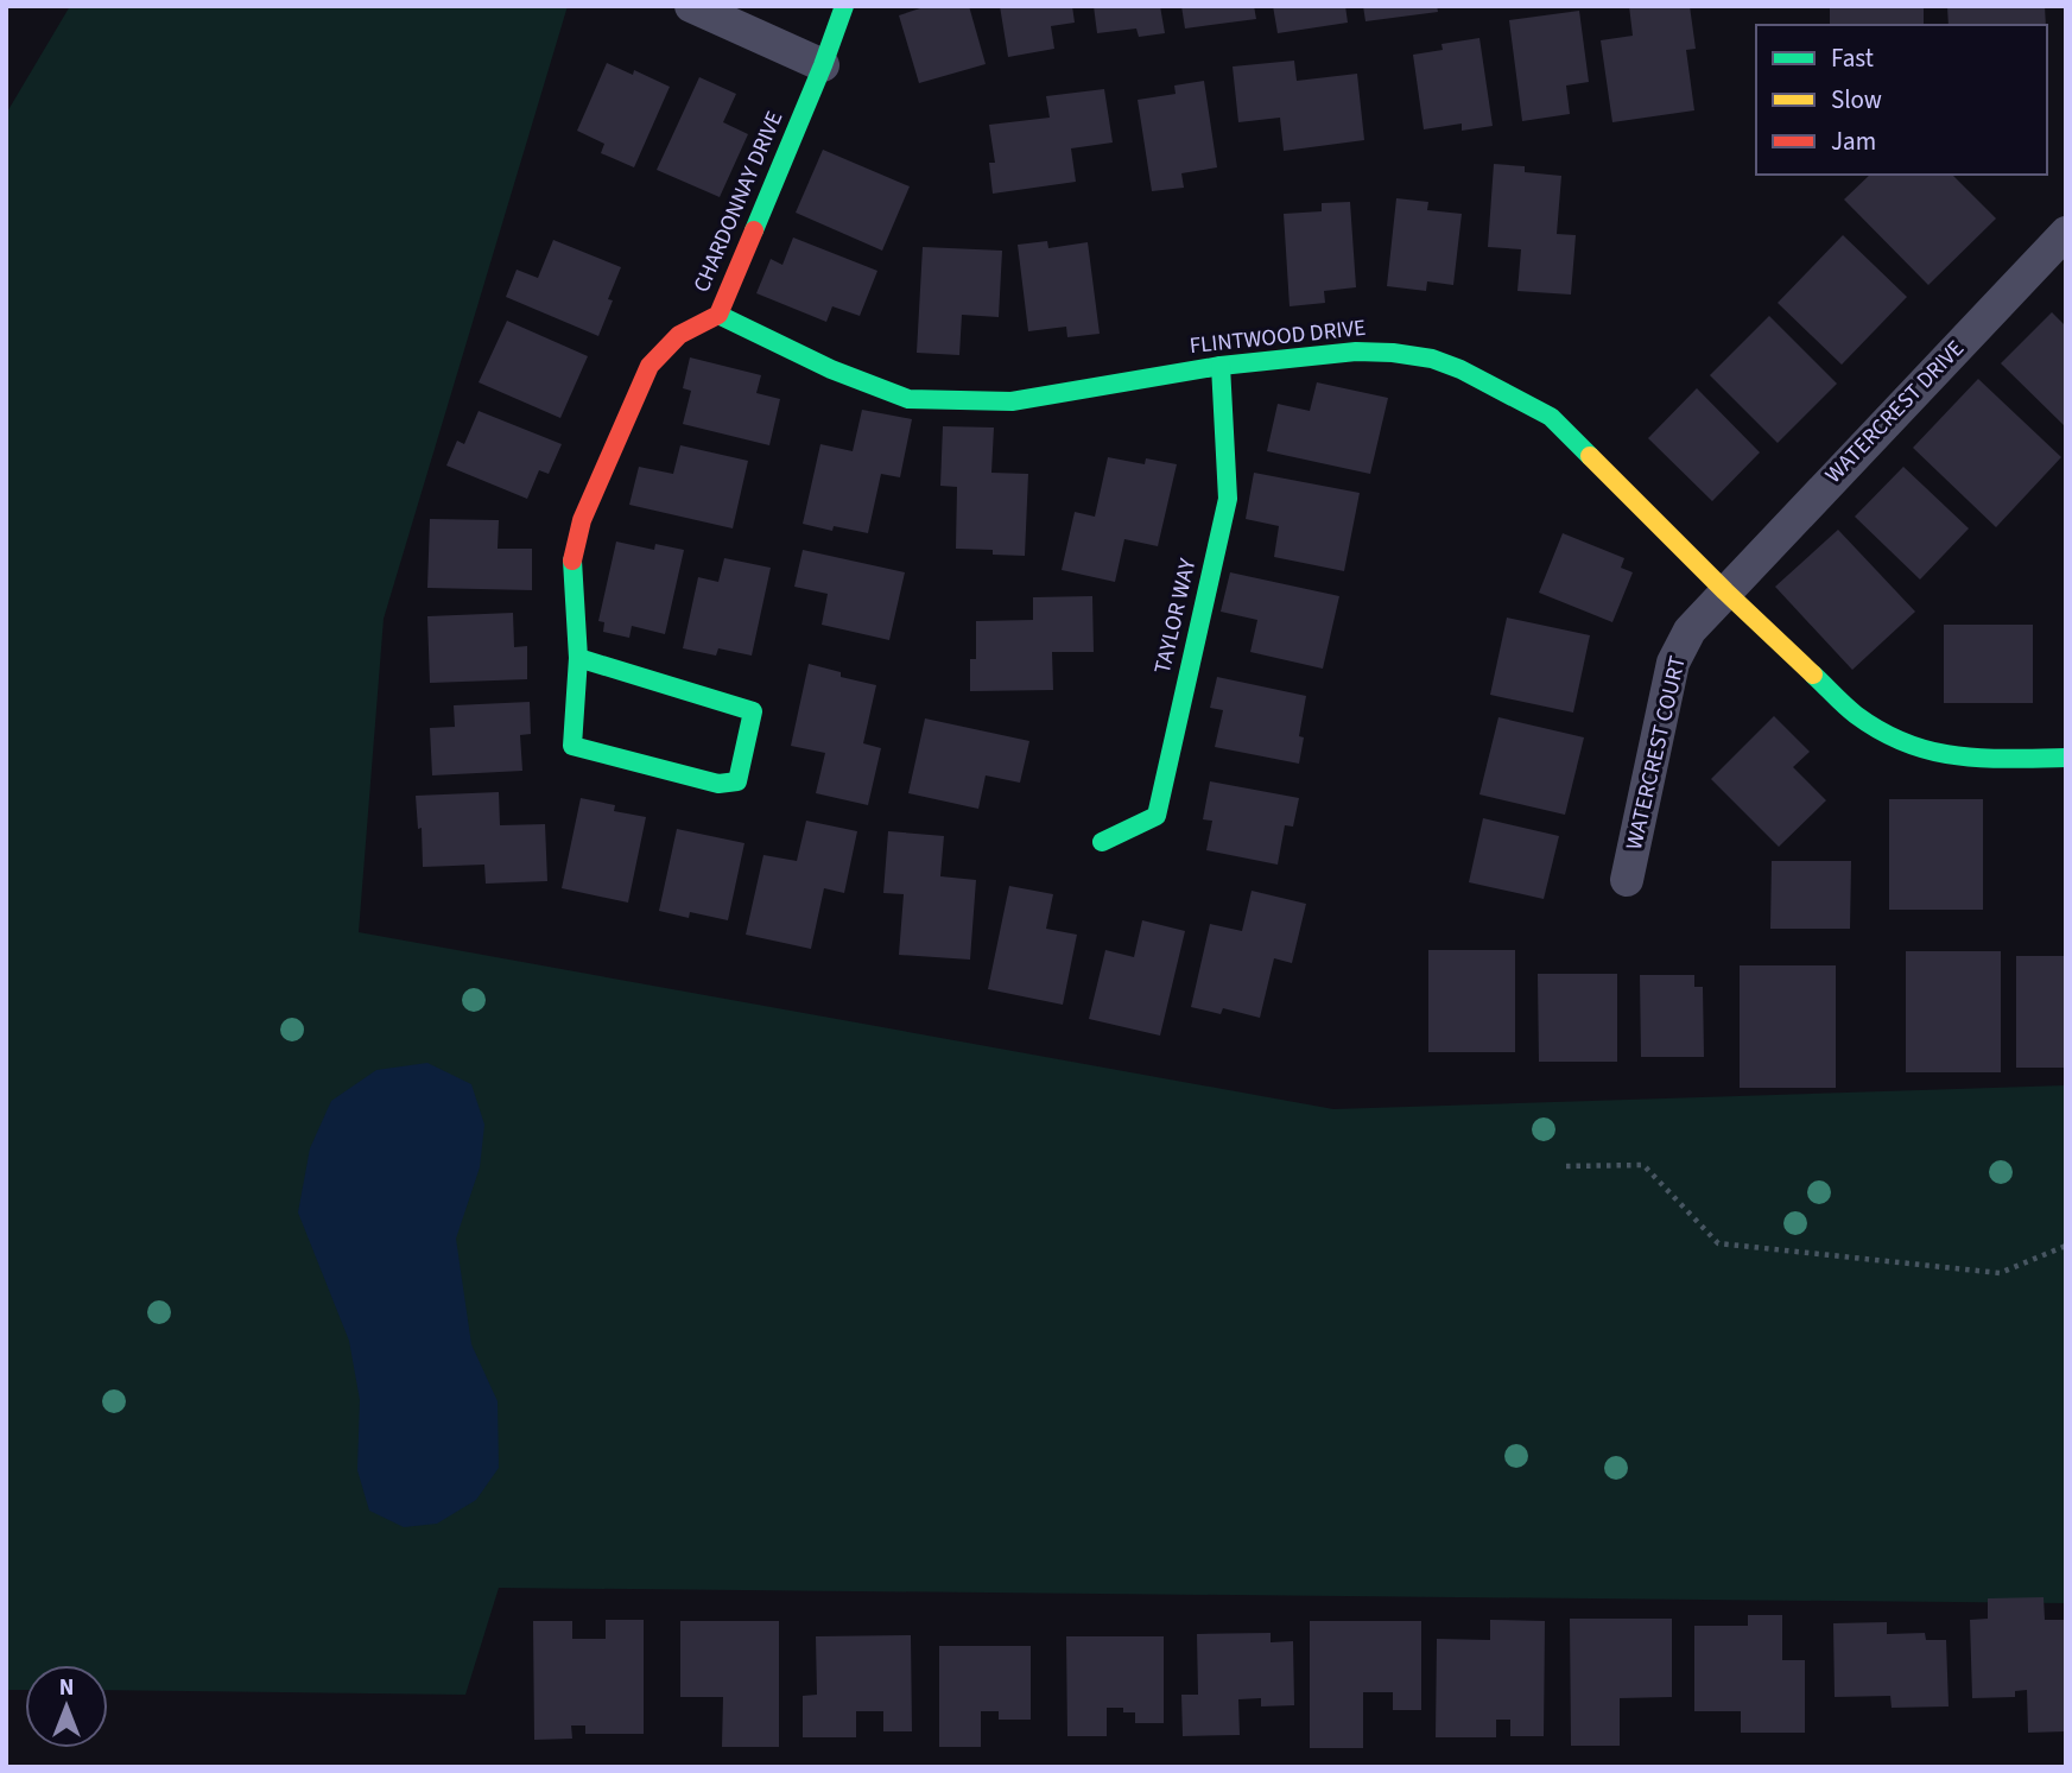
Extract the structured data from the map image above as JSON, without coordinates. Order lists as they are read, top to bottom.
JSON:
{
  "streets": {
    "street": [
      "CHARDONNAY DRIVE",
      "FLINTWOOD DRIVE",
      "WATERCREST DRIVE",
      "TAYLOR WAY",
      "WATERCREST COURT"
    ]
  },
  "crossings": [
    ["CHARDONNAY DRIVE", "FLINTWOOD DRIVE"],
    ["FLINTWOOD DRIVE", "WATERCREST DRIVE"],
    ["FLINTWOOD DRIVE", "TAYLOR WAY"],
    ["FLINTWOOD DRIVE", "WATERCREST COURT"],
    ["WATERCREST DRIVE", "WATERCREST COURT"]
  ],
  "legend": ["Fast", "Slow", "Jam"],
  "north": "top"
}
